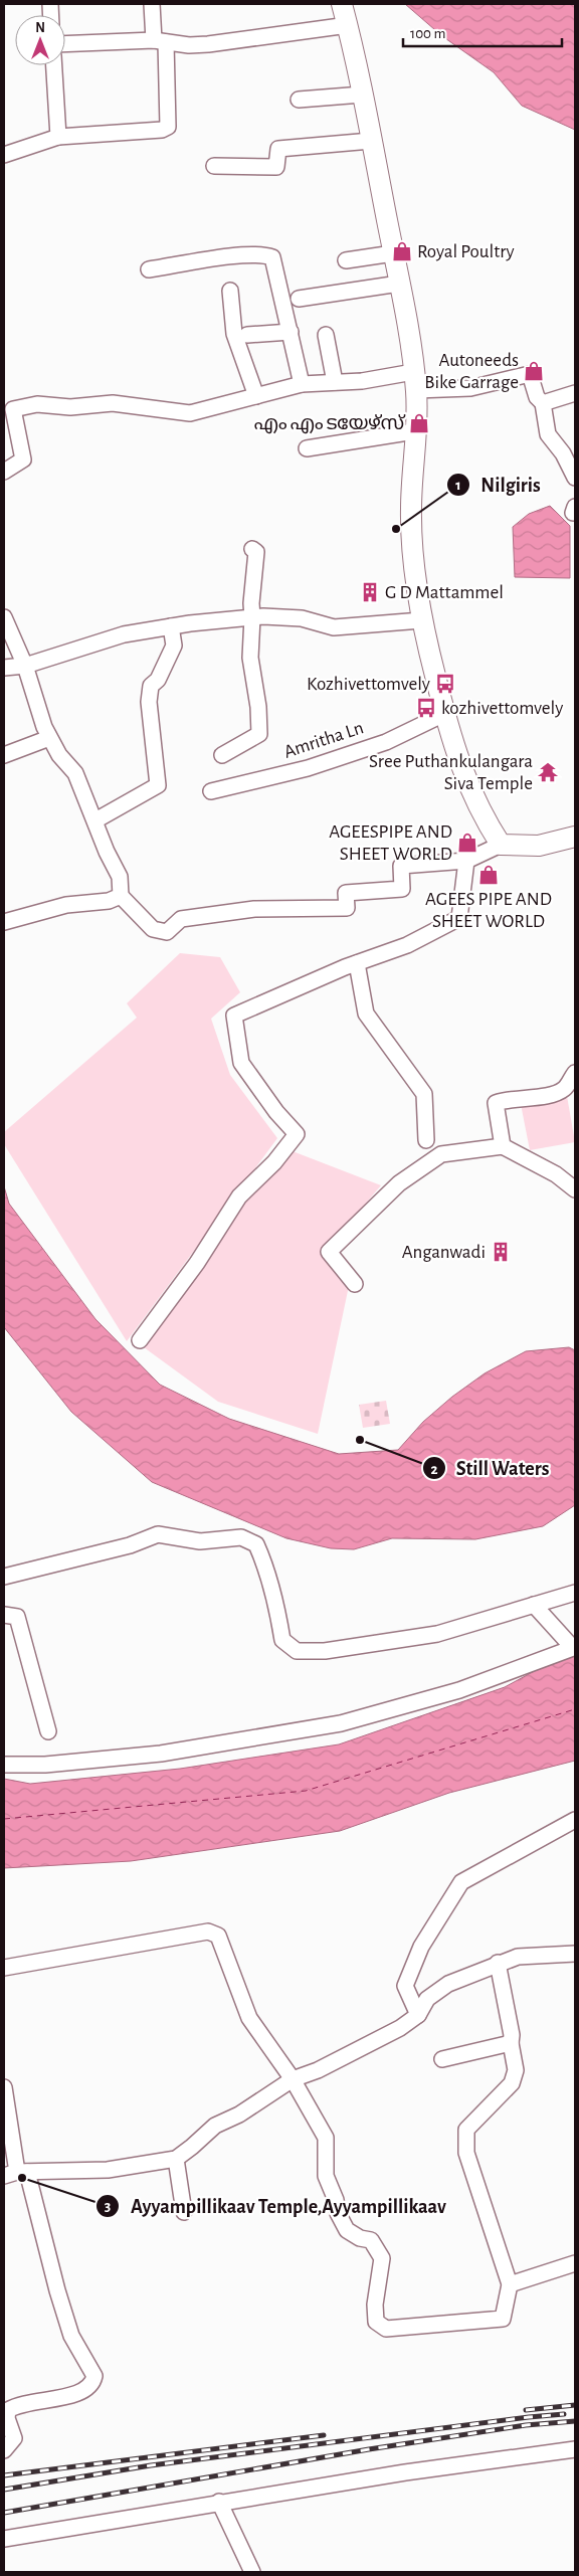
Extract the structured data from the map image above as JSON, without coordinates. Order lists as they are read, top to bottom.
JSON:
{
  "streets": {
    "street": ["Amritha Ln"]
  },
  "places": {
    "shop": [
      "Royal Poultry",
      "Autoneeds Bike Garrage",
      "എം എം ടയേഴ്‌സ്",
      "AGEESPIPE AND SHEET WORLD",
      "AGEES PIPE AND SHEET WORLD"
    ],
    "other": ["Nilgiris", "Still Waters", "Ayyampillikaav Temple,Ayyampillikaav"],
    "building": ["G D Mattammel", "Anganwadi"],
    "bus stop": ["Kozhivettomvely", "kozhivettomvely"],
    "temple": ["Sree Puthankulangara Siva Temple"]
  },
  "scale_bar": "100 m",
  "north": "top"
}
